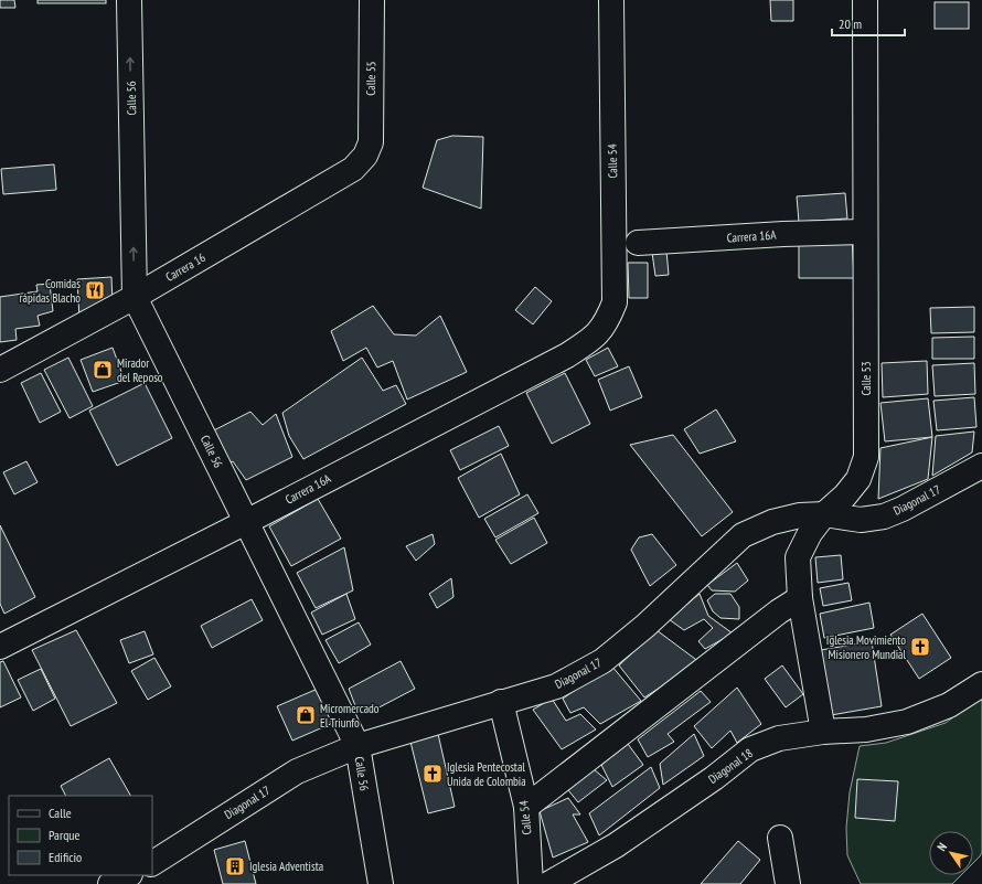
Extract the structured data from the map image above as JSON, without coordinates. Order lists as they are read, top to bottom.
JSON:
{
  "streets": {
    "street": [
      "Calle 55",
      "Calle 56",
      "Calle 54",
      "Carrera 16A",
      "Carrera 16",
      "Calle 53",
      "Diagonal 17",
      "Diagonal 18"
    ]
  },
  "crossings": [
    ["Calle 55", "Carrera 16"],
    ["Calle 56", "Carrera 16A"],
    ["Calle 56", "Carrera 16"],
    ["Calle 56", "Diagonal 17"],
    ["Calle 54", "Carrera 16A"],
    ["Calle 54", "Diagonal 17"],
    ["Carrera 16A", "Calle 53"],
    ["Calle 53", "Diagonal 17"],
    ["Calle 53", "Diagonal 18"]
  ],
  "places": {
    "restaurant": ["Comidas rápidas Blacho"],
    "shop": ["Mirador del Reposo", "Micromercado El Triunfo"],
    "church": ["Iglesia Movimiento Misionero Mundial", "Iglesia Pentecostal Unida de Colombia"],
    "building": ["Iglesia Adventista"]
  },
  "legend": ["Calle", "Parque", "Edificio"],
  "scale_bar": "20 m",
  "north": "top left"
}
